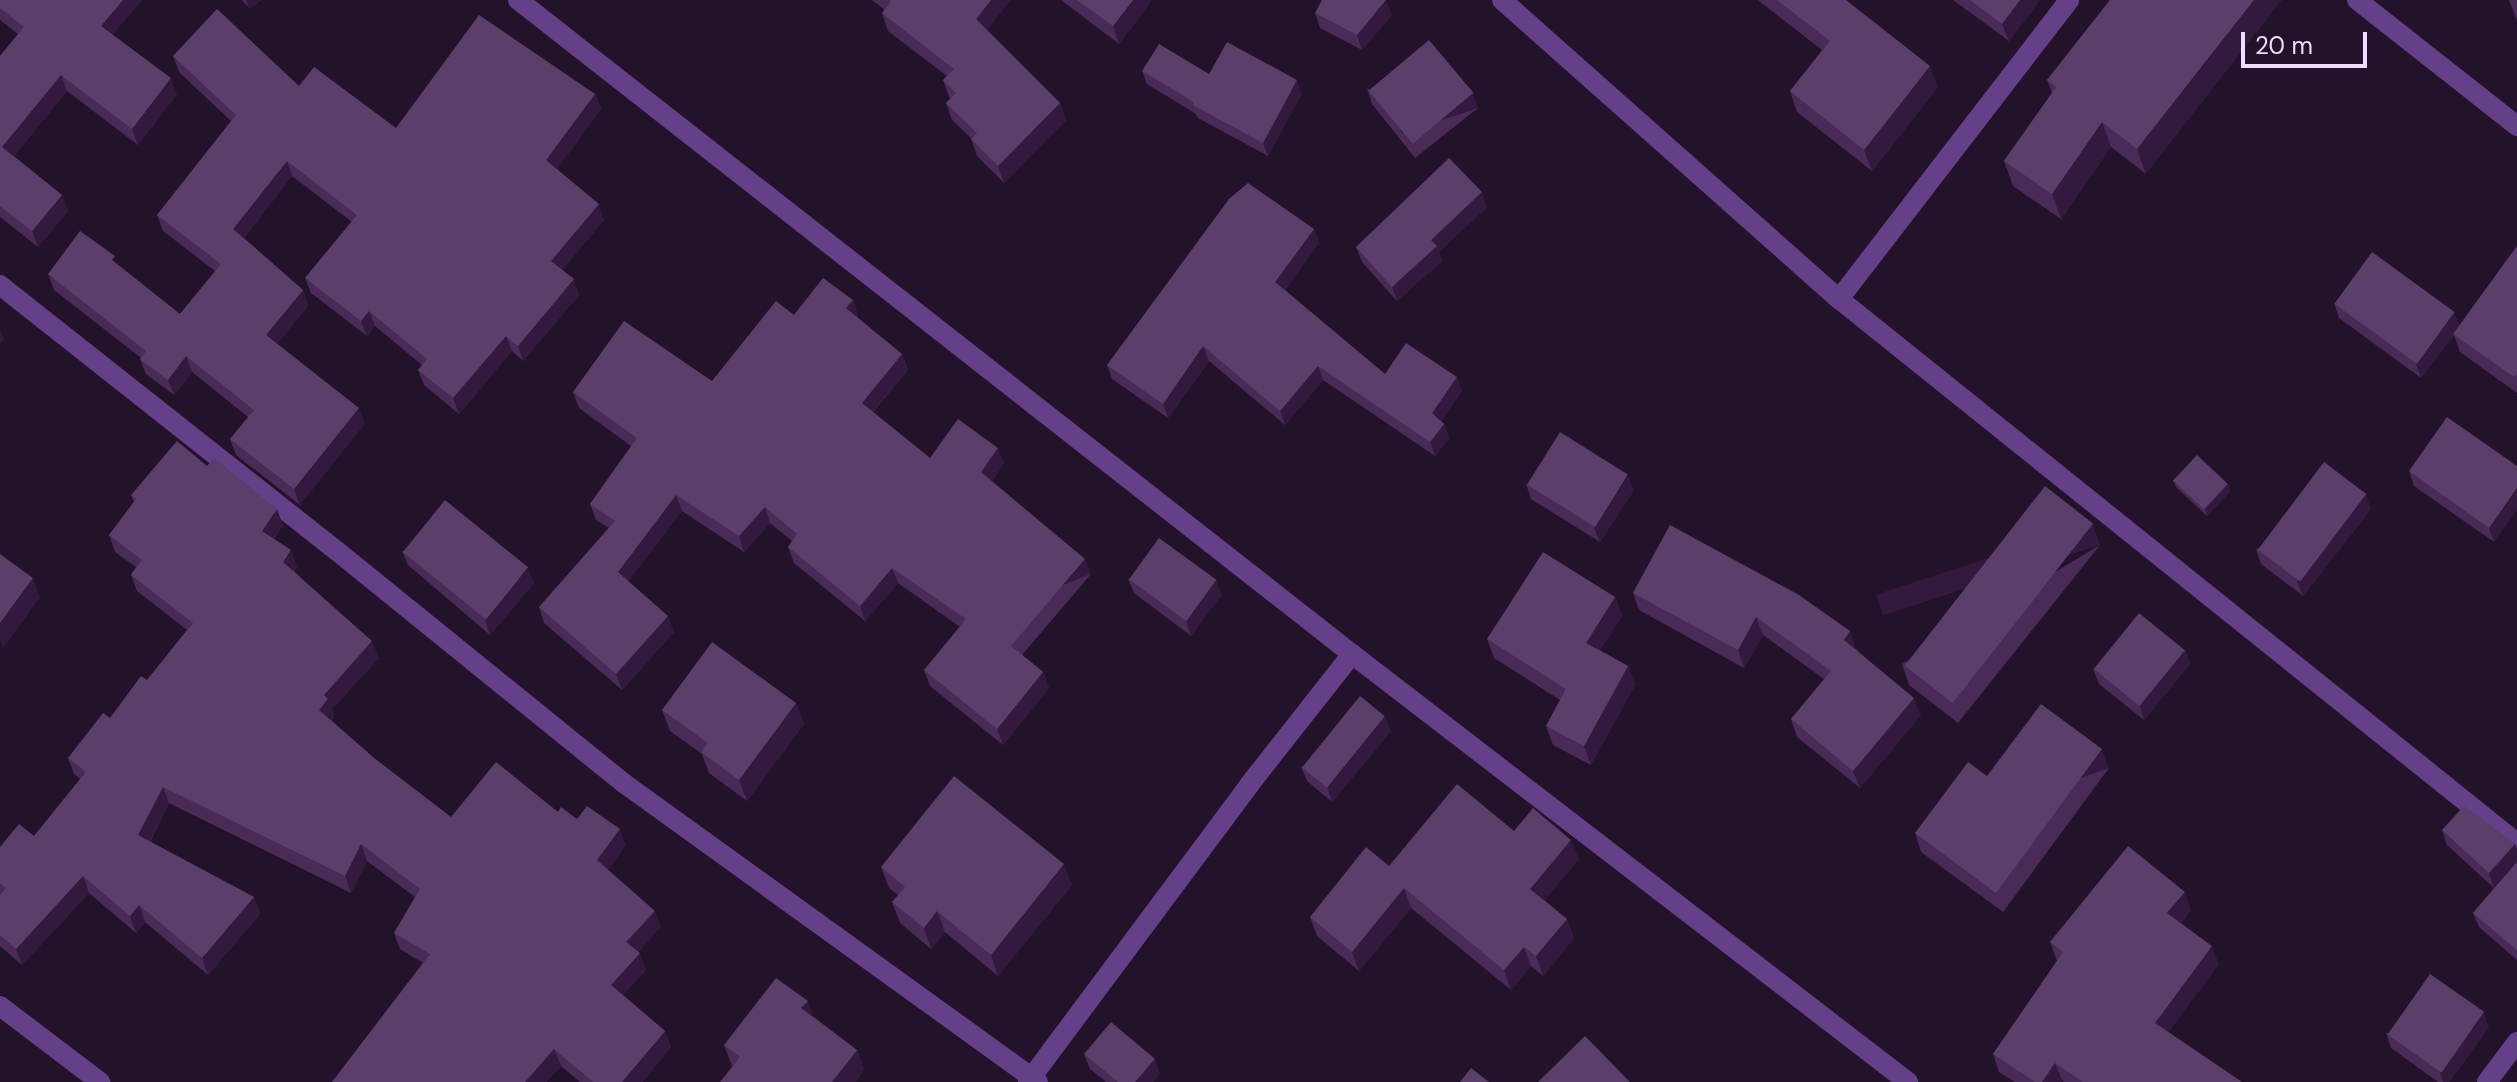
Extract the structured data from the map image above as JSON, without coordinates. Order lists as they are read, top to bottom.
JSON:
{
  "scale_bar": "20 m"
}
